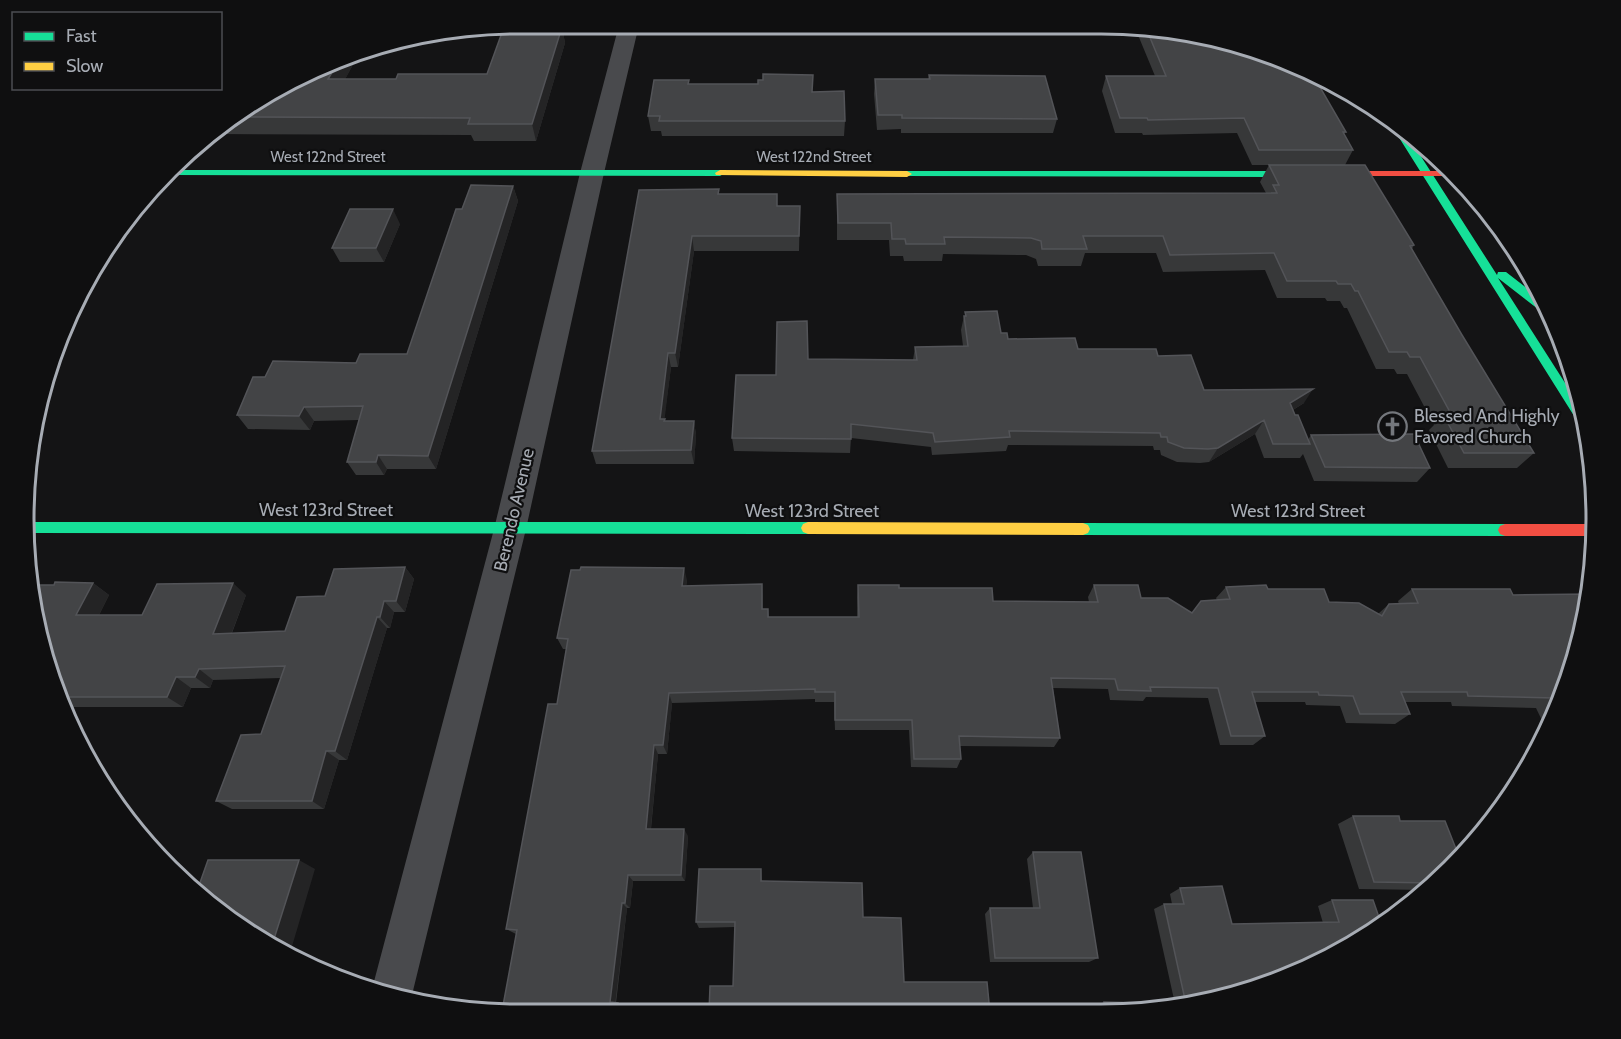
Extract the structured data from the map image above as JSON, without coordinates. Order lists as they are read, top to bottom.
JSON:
{
  "streets": {
    "street": ["West 122nd Street", "West 123rd Street", "Berendo Avenue"]
  },
  "crossings": [
    ["West 122nd Street", "Berendo Avenue"],
    ["West 123rd Street", "Berendo Avenue"]
  ],
  "places": {
    "church": ["Blessed And Highly Favored Church"]
  },
  "legend": ["Fast", "Slow"]
}
